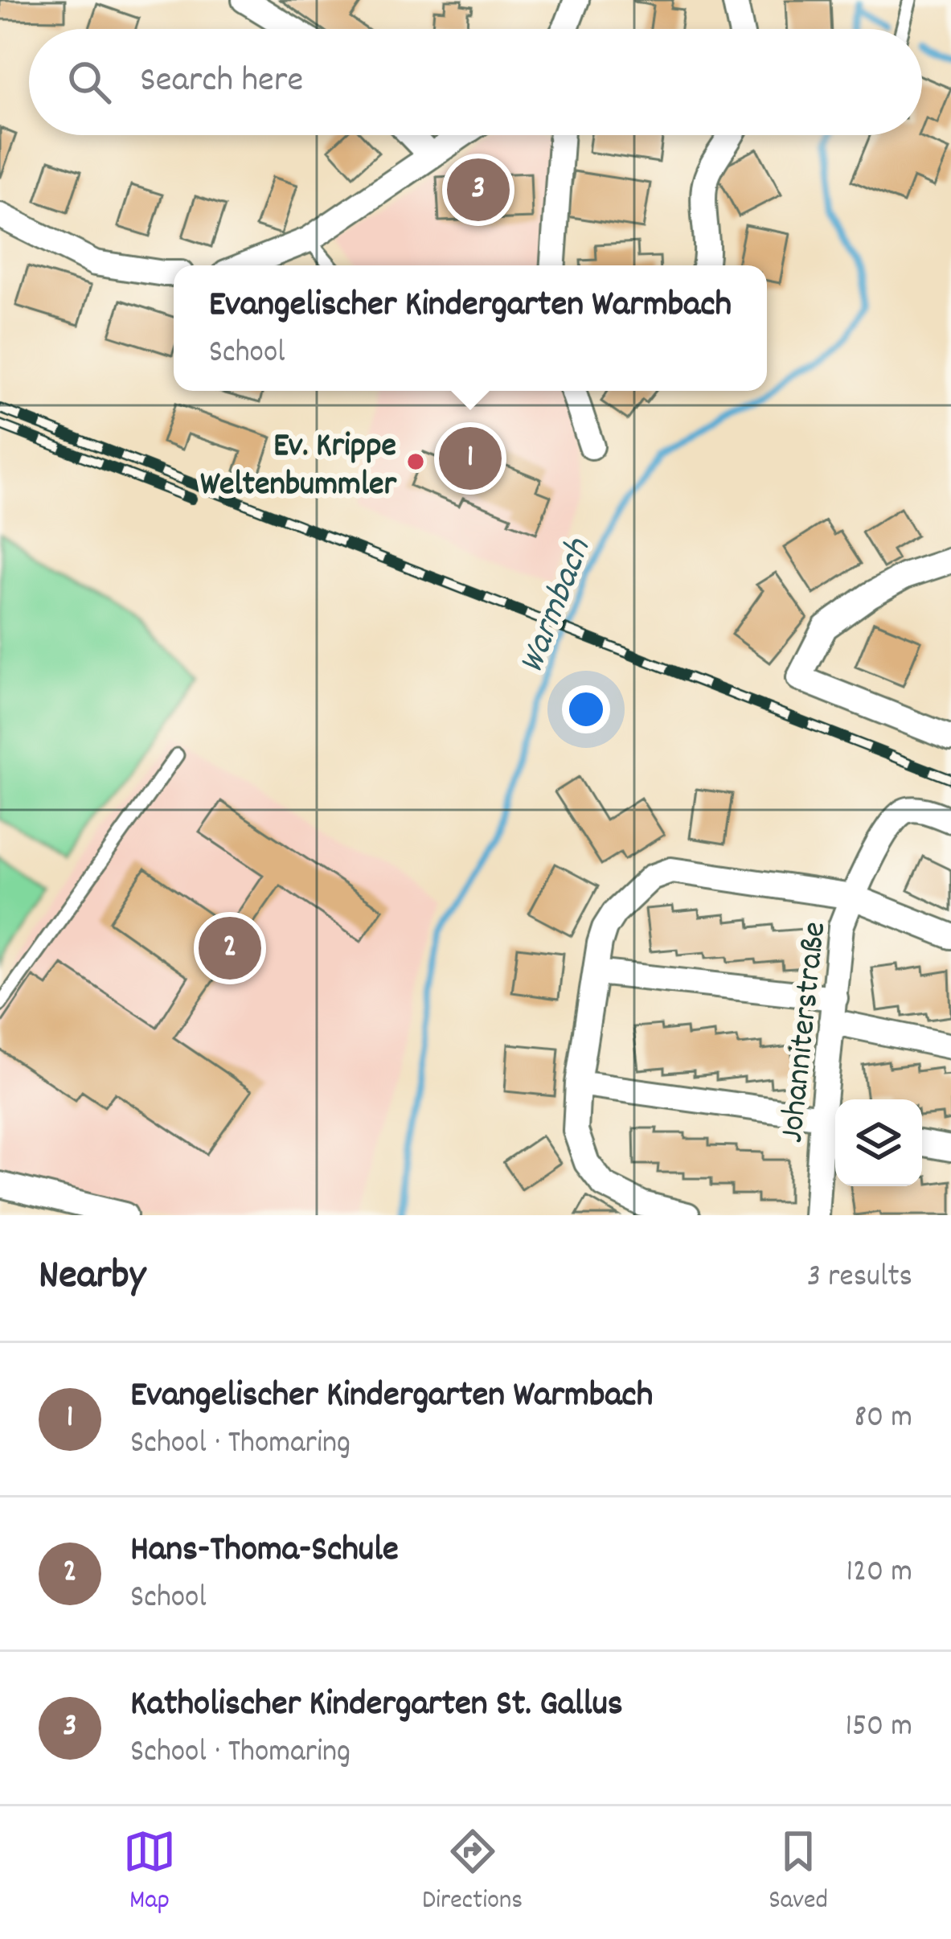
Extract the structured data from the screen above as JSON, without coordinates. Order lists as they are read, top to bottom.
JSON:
{
  "streets": {
    "street": ["Johanniterstraße"]
  },
  "water": ["Warmbach"],
  "places": ["Ev. Krippe Weltenbummler"],
  "page": {
    "search": "Search here",
    "pins": ["3", "1", "2"],
    "popup": ["Evangelischer Kindergarten Warmbach", "School"],
    "heading": ["Nearby", "3 results"],
    "list": [
      {
        "mark": "1",
        "name": "Evangelischer Kindergarten Warmbach",
        "note": "School · Thomaring",
        "value": "80 m"
      },
      {
        "mark": "2",
        "name": "Hans-Thoma-Schule",
        "note": "School",
        "value": "120 m"
      },
      {
        "mark": "3",
        "name": "Katholischer Kindergarten St. Gallus",
        "note": "School · Thomaring",
        "value": "150 m"
      }
    ],
    "nav": ["Map", "Directions", "Saved"]
  }
}
